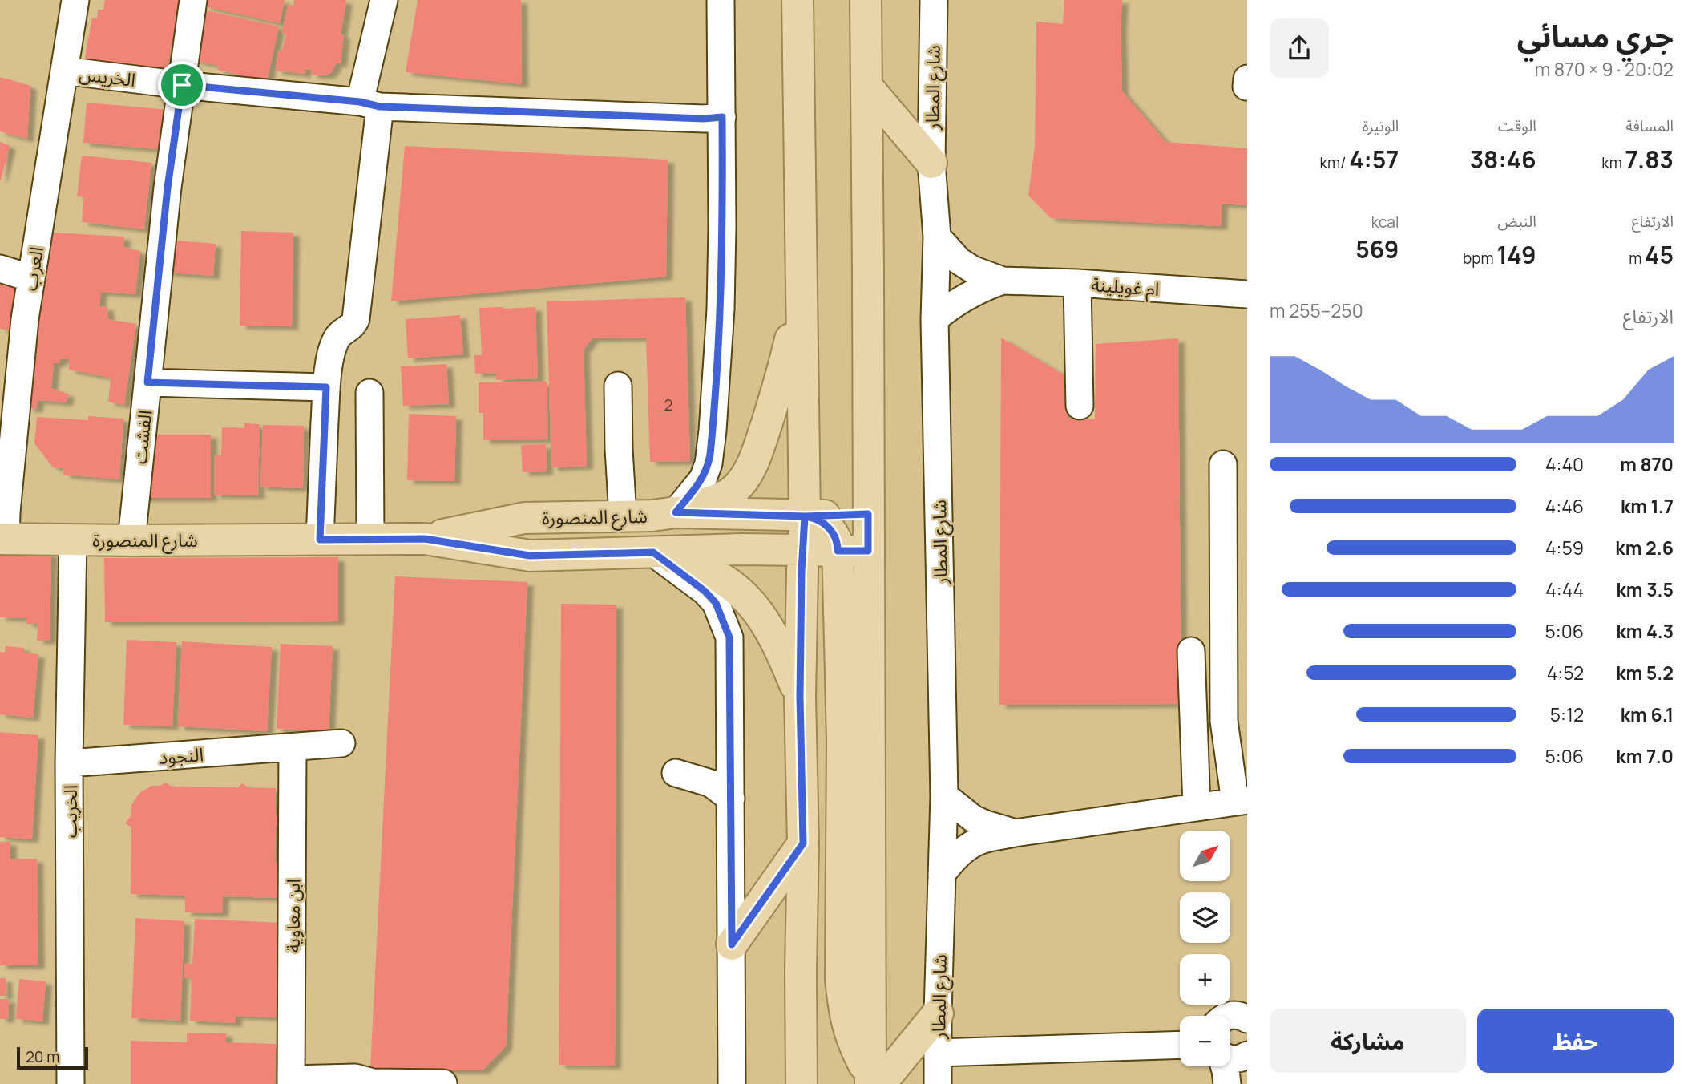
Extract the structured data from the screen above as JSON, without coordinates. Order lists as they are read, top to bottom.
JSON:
{
  "streets": {
    "main road": ["شارع المنصورة"],
    "street": [
      "الخريس",
      "شارع المطار",
      "العرب",
      "ام غويلينة",
      "الفشت",
      "النجود",
      "الخريب",
      "ابن معاوية"
    ]
  },
  "crossings": [
    ["الخريس", "العرب"],
    ["الخريس", "الفشت"],
    ["شارع المطار", "ام غويلينة"],
    ["العرب", "شارع المنصورة"],
    ["الفشت", "شارع المنصورة"],
    ["شارع المنصورة", "الخريب"],
    ["النجود", "الخريب"],
    ["النجود", "ابن معاوية"]
  ],
  "house_numbers": ["2"],
  "scale_bar": "20 m",
  "north": "top right",
  "page": {
    "heading": ["جري مسائي", "20:02 · 9 × 870 m"],
    "stats": [
      ["المسافة", "7.83 km"],
      ["الوقت", "38:46"],
      ["الوتيرة", "4:57 /km"],
      ["الارتفاع", "45 m"],
      ["النبض", "149 bpm"],
      ["kcal", "569"]
    ],
    "chart": ["الارتفاع", "250–255 m"],
    "list": [
      {
        "name": "870 m",
        "note": "4:40"
      },
      {
        "name": "1.7 km",
        "note": "4:46"
      },
      {
        "name": "2.6 km",
        "note": "4:59"
      },
      {
        "name": "3.5 km",
        "note": "4:44"
      },
      {
        "name": "4.3 km",
        "note": "5:06"
      },
      {
        "name": "5.2 km",
        "note": "4:52"
      },
      {
        "name": "6.1 km",
        "note": "5:12"
      },
      {
        "name": "7.0 km",
        "note": "5:06"
      }
    ],
    "map_buttons": ["+", "−"],
    "buttons": ["حفظ", "مشاركة"],
    "scale": "20 m"
  }
}
